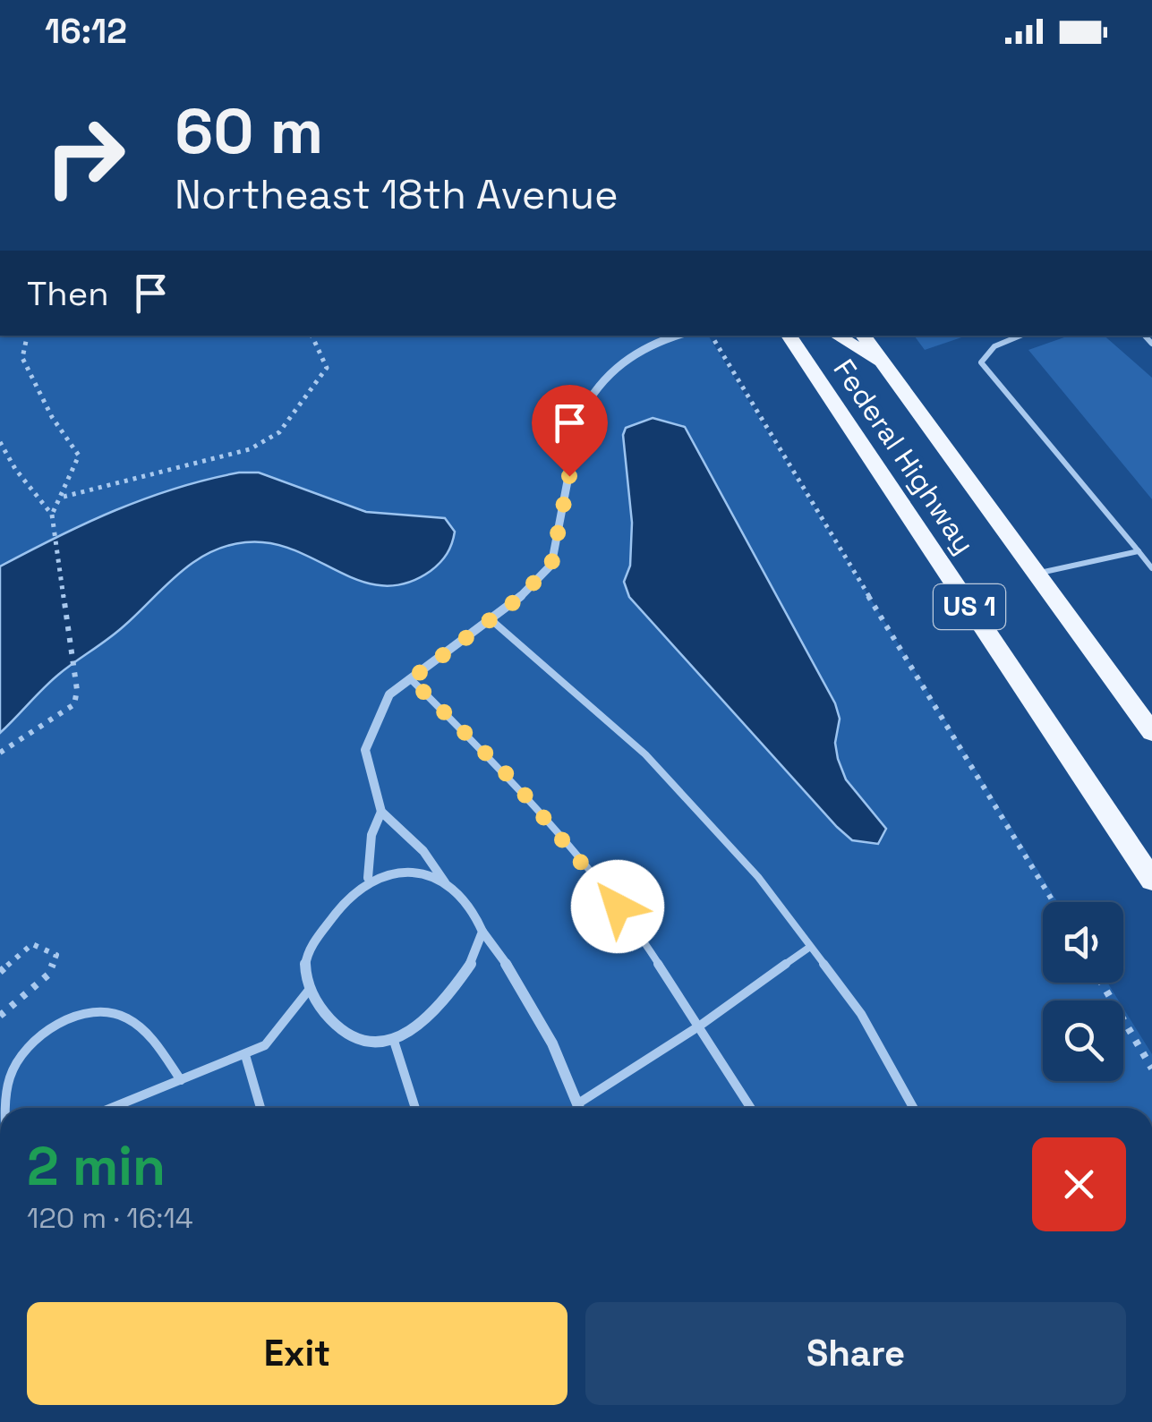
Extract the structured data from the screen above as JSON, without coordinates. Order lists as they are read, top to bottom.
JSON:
{
  "streets": {
    "main road": ["Federal Highway", "US 1"]
  },
  "page": {
    "status": "16:12",
    "turn": ["60 m", "Northeast 18th Avenue"],
    "then": "Then",
    "heading": ["2 min", "120 m · 16:14"],
    "buttons": ["Exit", "Share"]
  }
}
